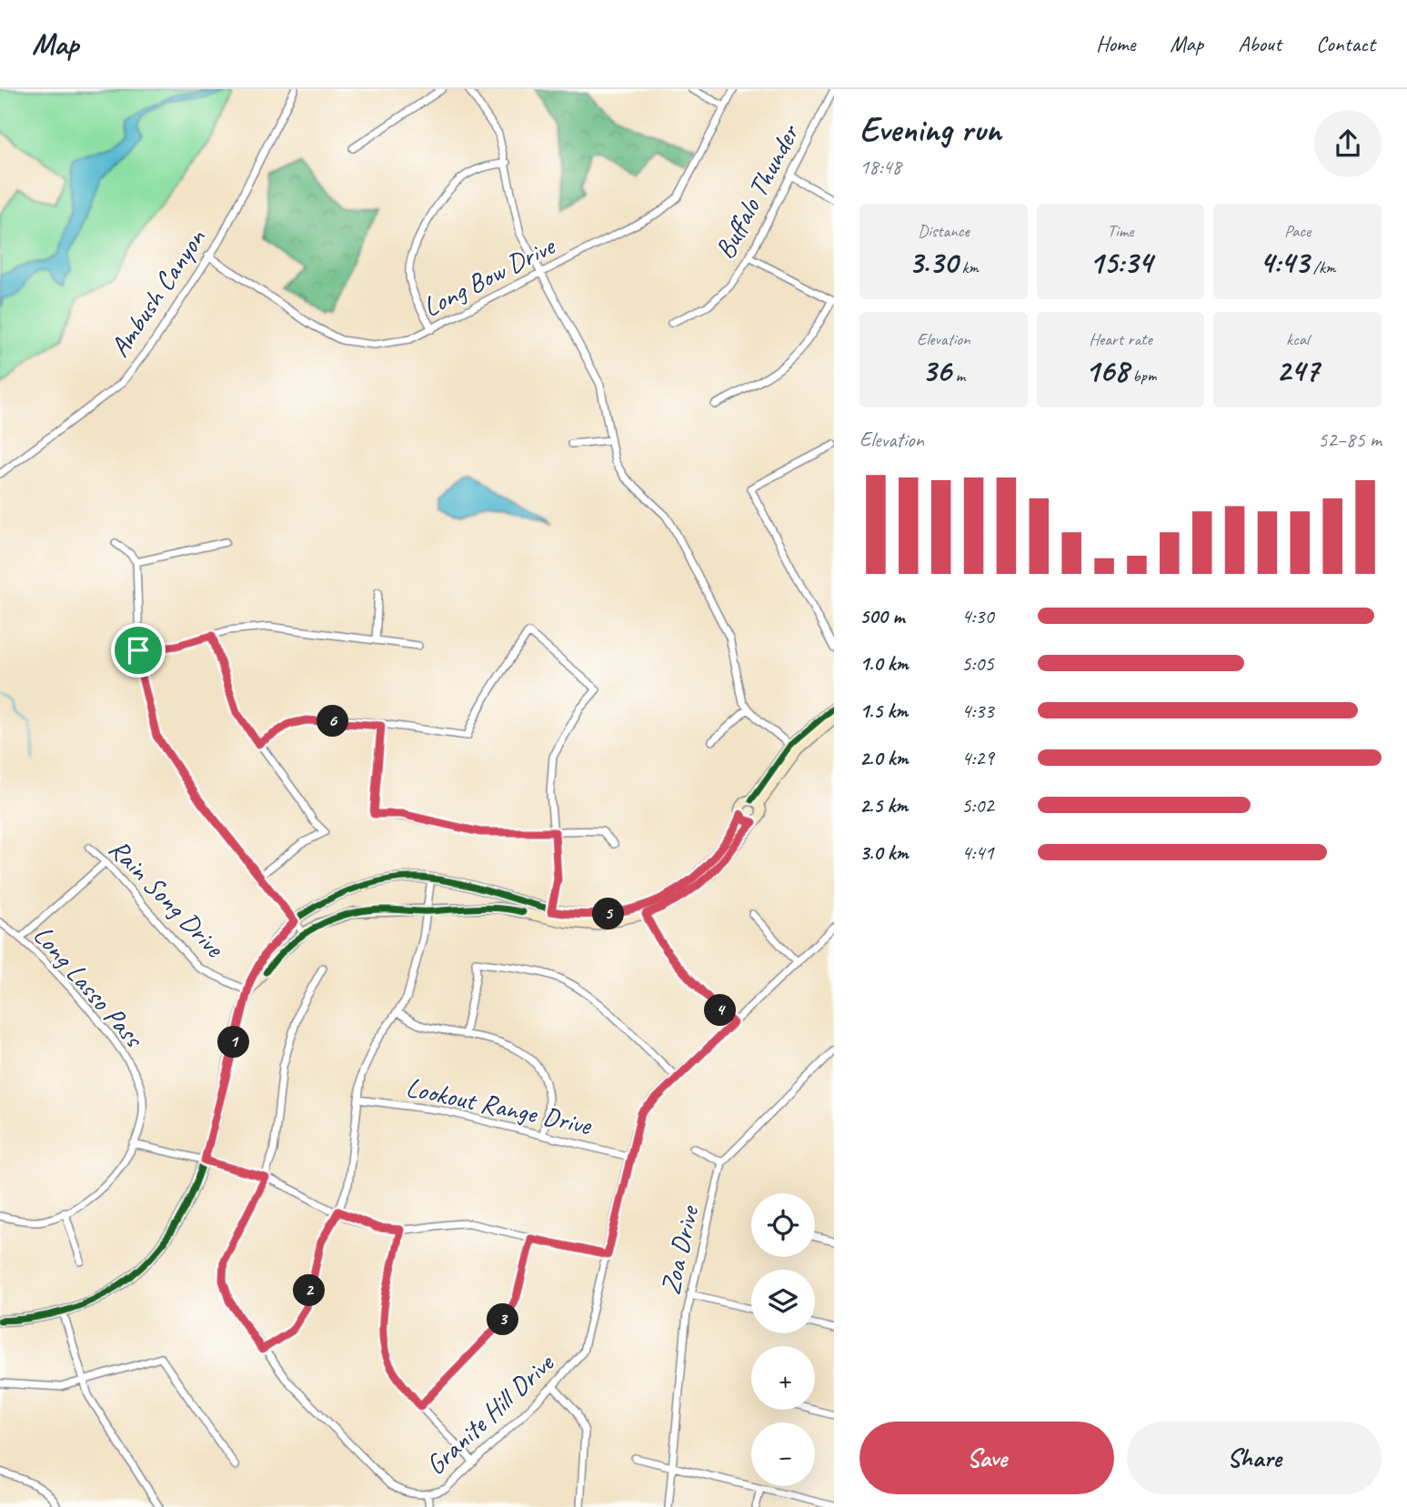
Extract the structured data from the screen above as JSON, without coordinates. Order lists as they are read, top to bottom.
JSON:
{
  "streets": {
    "street": [
      "Buffalo Thunder",
      "Long Bow Drive",
      "Ambush Canyon",
      "Rain Song Drive",
      "Long Lasso Pass",
      "Lookout Range Drive",
      "Zoa Drive",
      "Granite Hill Drive"
    ]
  },
  "crossings": [
    ["Long Bow Drive", "Ambush Canyon"],
    ["Lookout Range Drive", "Granite Hill Drive"]
  ],
  "page": {
    "header": "Map",
    "nav": [
      "Home",
      "Map",
      "About",
      "Contact"
    ],
    "heading": ["Evening run", "18:48"],
    "stats": [
      ["Distance", "3.30 km"],
      ["Time", "15:34"],
      ["Pace", "4:43 /km"],
      ["Elevation", "36 m"],
      ["Heart rate", "168 bpm"],
      ["kcal", "247"]
    ],
    "chart": ["Elevation", "52–85 m"],
    "list": [
      {
        "name": "500 m",
        "note": "4:30"
      },
      {
        "name": "1.0 km",
        "note": "5:05"
      },
      {
        "name": "1.5 km",
        "note": "4:33"
      },
      {
        "name": "2.0 km",
        "note": "4:29"
      },
      {
        "name": "2.5 km",
        "note": "5:02"
      },
      {
        "name": "3.0 km",
        "note": "4:41"
      }
    ],
    "pins": [
      "6",
      "5",
      "4",
      "1",
      "2",
      "3"
    ],
    "map_buttons": ["+", "−"],
    "buttons": ["Save", "Share"]
  }
}
